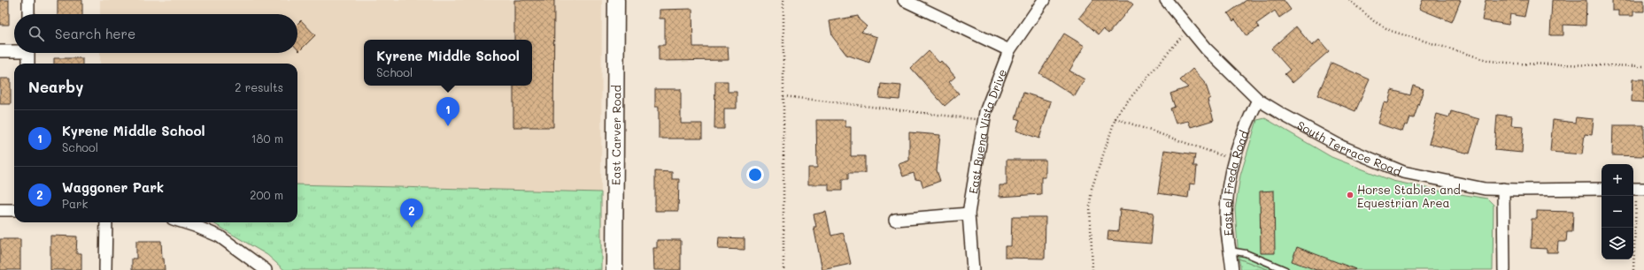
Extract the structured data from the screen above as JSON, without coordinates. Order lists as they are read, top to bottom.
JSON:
{
  "streets": {
    "street": [
      "East Buena Vista Drive",
      "East Carver Road",
      "South Terrace Road",
      "East el Freda Road"
    ]
  },
  "crossings": [
    ["South Terrace Road", "East el Freda Road"]
  ],
  "places": ["Horse Stables and Equestrian Area"],
  "page": {
    "search": "Search here",
    "popup": ["Kyrene Middle School", "School"],
    "heading": ["Nearby", "2 results"],
    "pins": ["1", "2"],
    "list": [
      {
        "mark": "1",
        "name": "Kyrene Middle School",
        "note": "School",
        "value": "180 m"
      },
      {
        "mark": "2",
        "name": "Waggoner Park",
        "note": "Park",
        "value": "200 m"
      }
    ],
    "map_buttons": ["+", "−"]
  }
}
